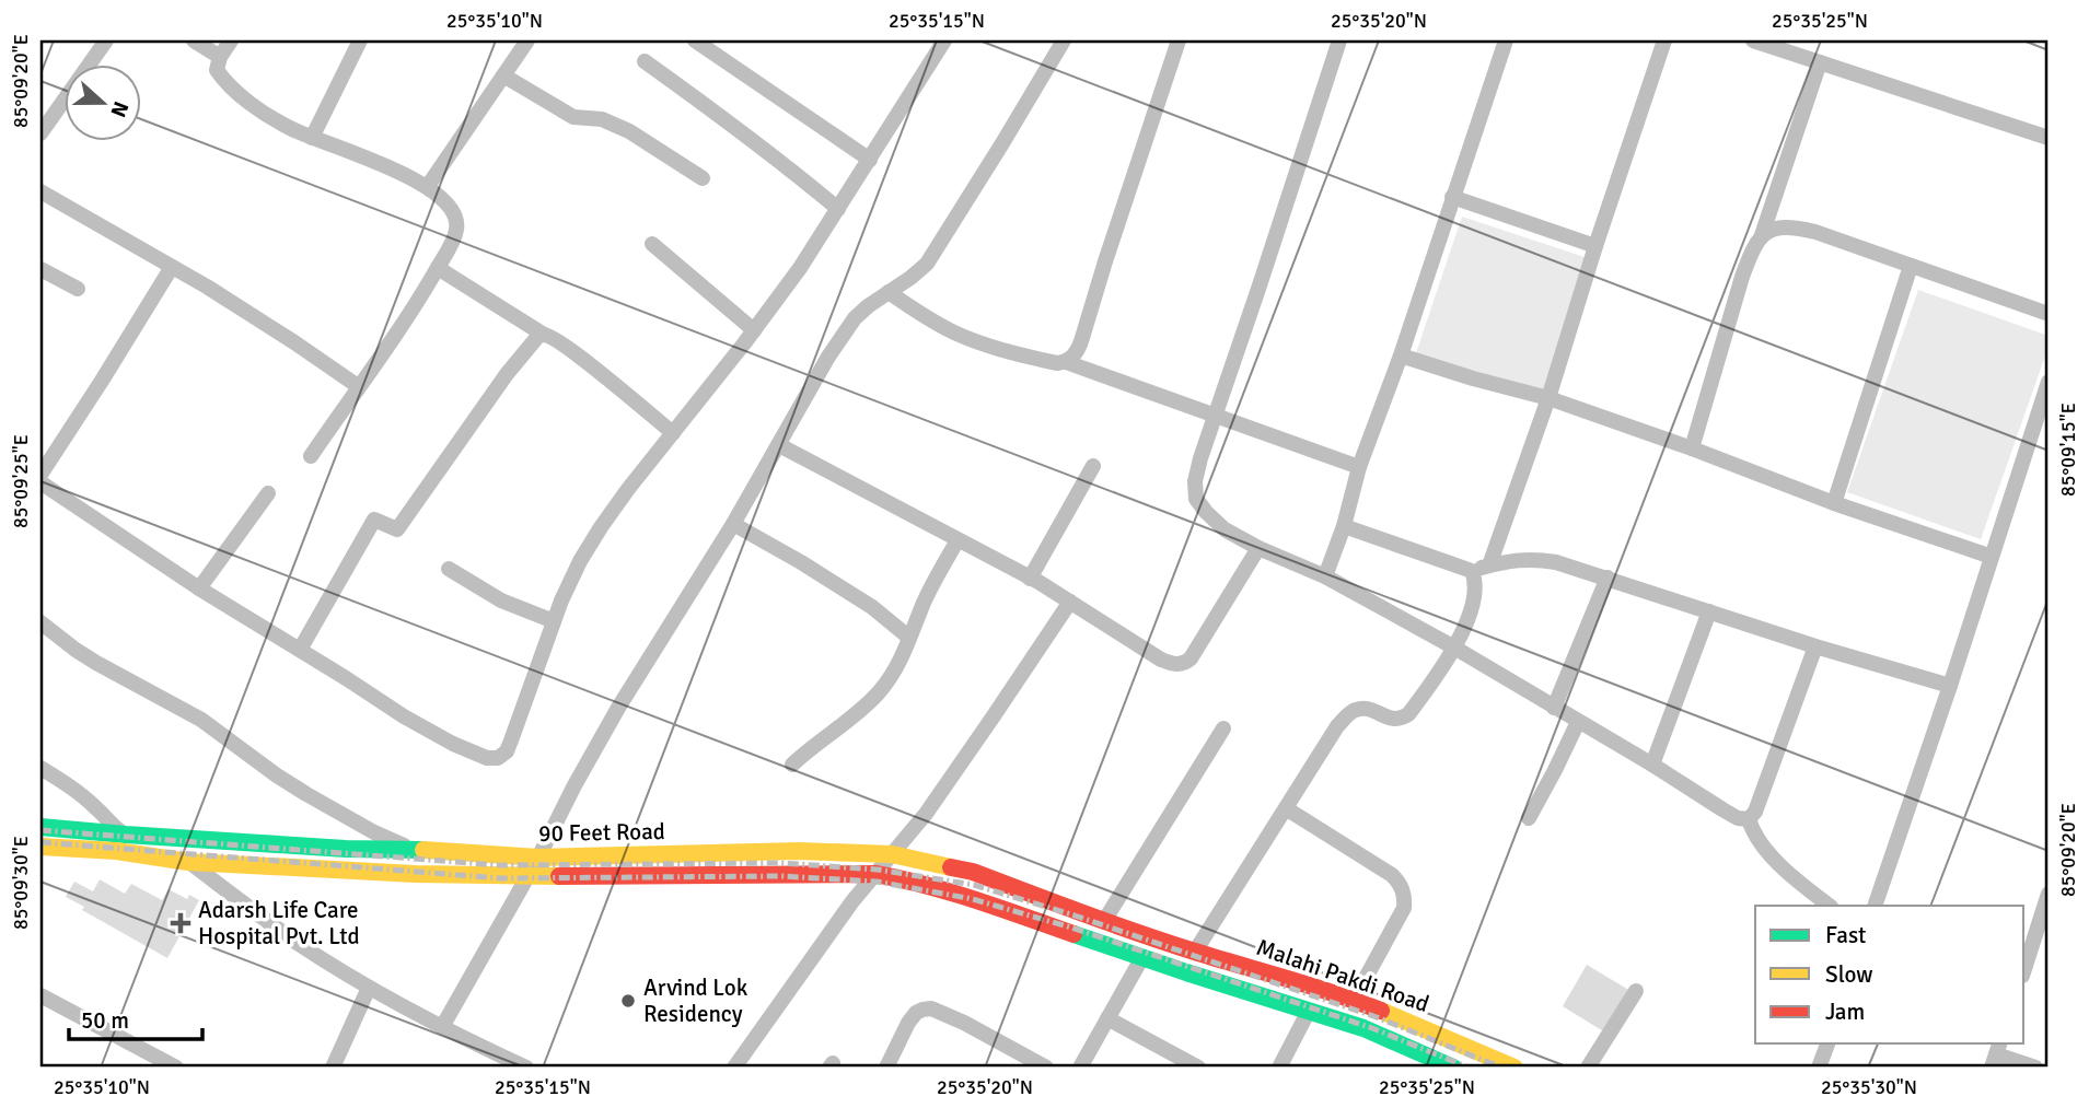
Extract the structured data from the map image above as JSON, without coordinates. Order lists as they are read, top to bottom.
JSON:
{
  "streets": {
    "main road": ["90 Feet Road", "Malahi Pakdi Road"]
  },
  "crossings": [
    ["90 Feet Road", "Malahi Pakdi Road"]
  ],
  "places": {
    "health": ["Adarsh Life Care Hospital Pvt. Ltd"],
    "other": ["Arvind Lok Residency"]
  },
  "legend": ["Fast", "Slow", "Jam"],
  "scale_bar": "50 m",
  "north": "right",
  "coordinates": [
    "25°35'10\"N",
    "25°35'15\"N",
    "25°35'20\"N",
    "25°35'25\"N",
    "85°09'20\"E",
    "85°09'15\"E",
    "85°09'25\"E",
    "85°09'30\"E",
    "25°35'30\"N"
  ]
}
